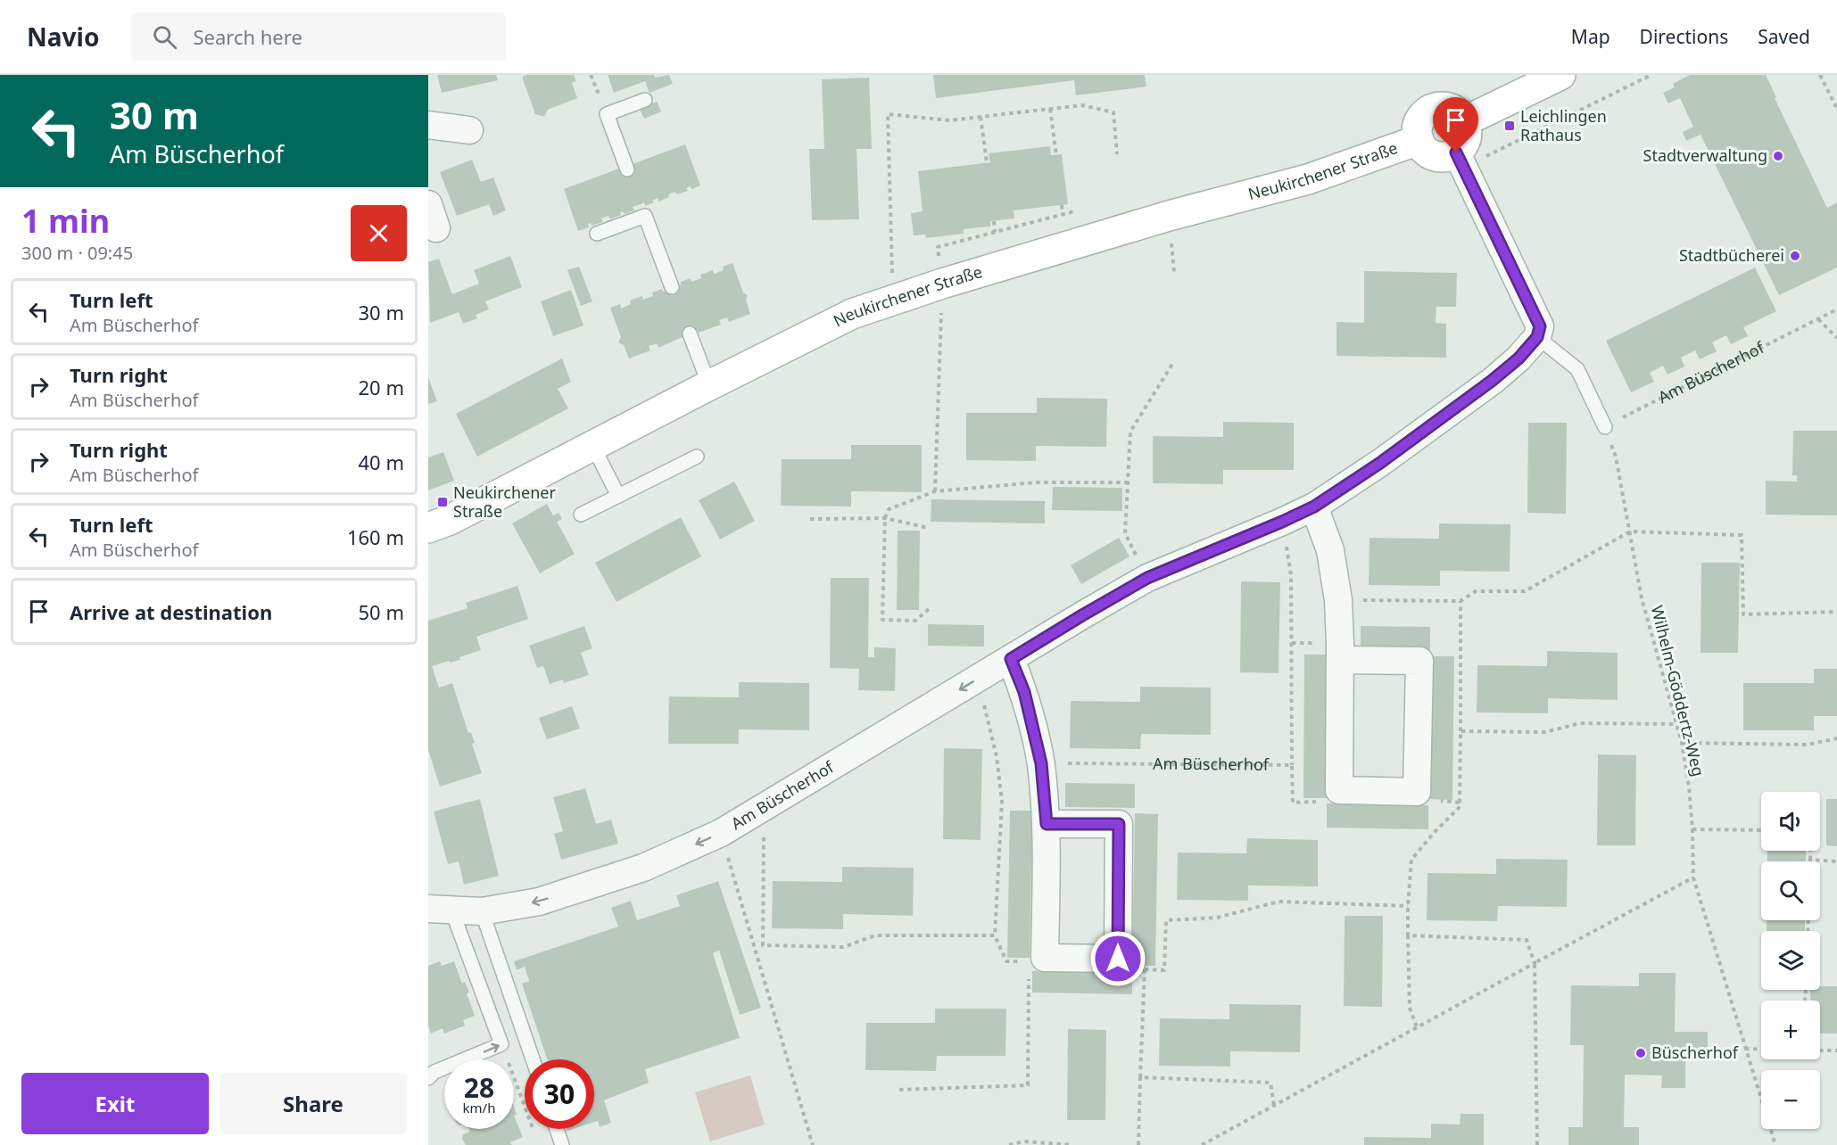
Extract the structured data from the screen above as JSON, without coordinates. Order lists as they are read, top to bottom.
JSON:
{
  "streets": {
    "main road": ["Neukirchener Straße"],
    "street": ["Am Büscherhof"],
    "path": ["Wilhelm-Göddertz-Weg"]
  },
  "crossings": [
    ["Am Büscherhof", "Wilhelm-Göddertz-Weg"]
  ],
  "places": {
    "transit": ["Leichlingen Rathaus", "Neukirchener Straße"],
    "other": ["Stadtverwaltung", "Stadtbücherei", "Büscherhof"]
  },
  "page": {
    "header": "Navio",
    "search": "Search here",
    "nav": ["Map", "Directions", "Saved"],
    "turn": ["30 m", "Am Büscherhof"],
    "heading": ["1 min", "300 m · 09:45"],
    "list": [
      {
        "name": "Turn left",
        "note": "Am Büscherhof",
        "value": "30 m"
      },
      {
        "name": "Turn right",
        "note": "Am Büscherhof",
        "value": "20 m"
      },
      {
        "name": "Turn right",
        "note": "Am Büscherhof",
        "value": "40 m"
      },
      {
        "name": "Turn left",
        "note": "Am Büscherhof",
        "value": "160 m"
      },
      {
        "name": "Arrive at destination",
        "value": "50 m"
      }
    ],
    "map_buttons": ["+", "−"],
    "speed": "28 km/h",
    "limit": "30",
    "buttons": ["Exit", "Share"]
  }
}
